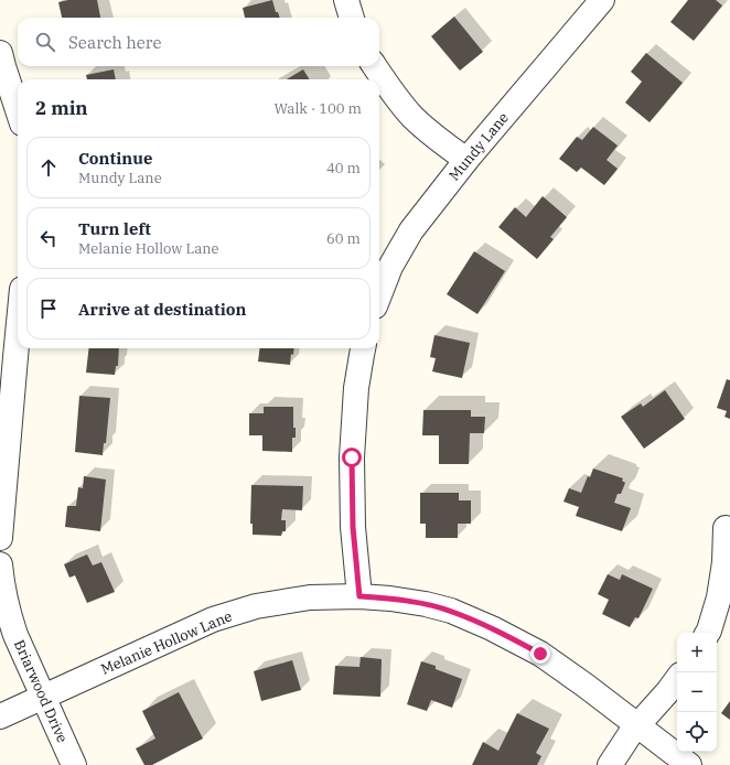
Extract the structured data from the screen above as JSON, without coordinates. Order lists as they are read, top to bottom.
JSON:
{
  "streets": {
    "street": ["Mundy Lane", "Melanie Hollow Lane", "Briarwood Drive"]
  },
  "crossings": [
    ["Melanie Hollow Lane", "Briarwood Drive"]
  ],
  "page": {
    "search": "Search here",
    "heading": ["2 min", "Walk · 100 m"],
    "list": [
      ["Continue", "Mundy Lane", "40 m"],
      ["Turn left", "Melanie Hollow Lane", "60 m"],
      "Arrive at destination"
    ],
    "map_buttons": ["+", "−"]
  }
}
